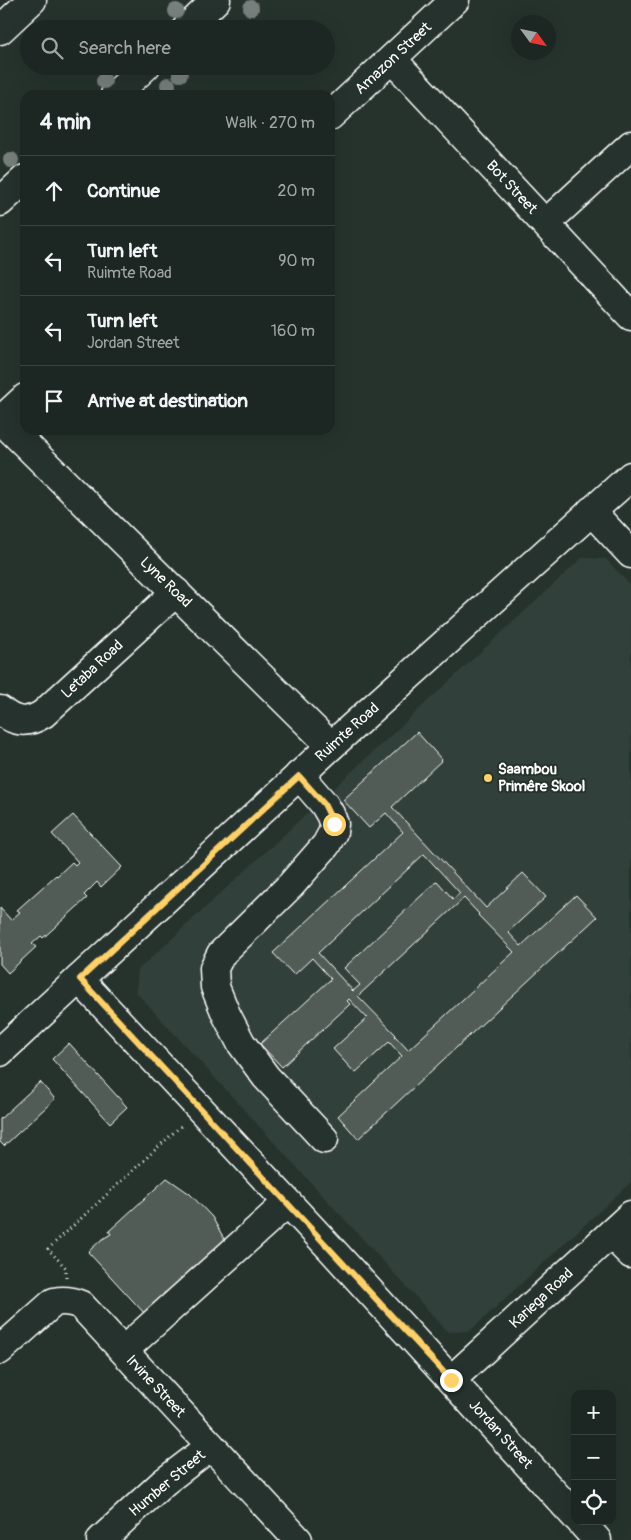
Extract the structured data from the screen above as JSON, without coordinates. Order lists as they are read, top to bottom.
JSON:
{
  "streets": {
    "street": [
      "Amazon Street",
      "Bot Street",
      "Lyne Road",
      "Letaba Road",
      "Ruimte Road",
      "Kariega Road",
      "Irvine Street",
      "Jordan Street",
      "Humber Street"
    ]
  },
  "crossings": [
    ["Amazon Street", "Bot Street"],
    ["Lyne Road", "Letaba Road"],
    ["Lyne Road", "Ruimte Road"],
    ["Ruimte Road", "Jordan Street"],
    ["Kariega Road", "Jordan Street"],
    ["Irvine Street", "Humber Street"]
  ],
  "places": ["Saambou Primêre Skool"],
  "north": "bottom right",
  "page": {
    "search": "Search here",
    "heading": ["4 min", "Walk · 270 m"],
    "list": [
      ["Continue", "20 m"],
      ["Turn left", "Ruimte Road", "90 m"],
      ["Turn left", "Jordan Street", "160 m"],
      "Arrive at destination"
    ],
    "map_buttons": ["+", "−"]
  }
}
